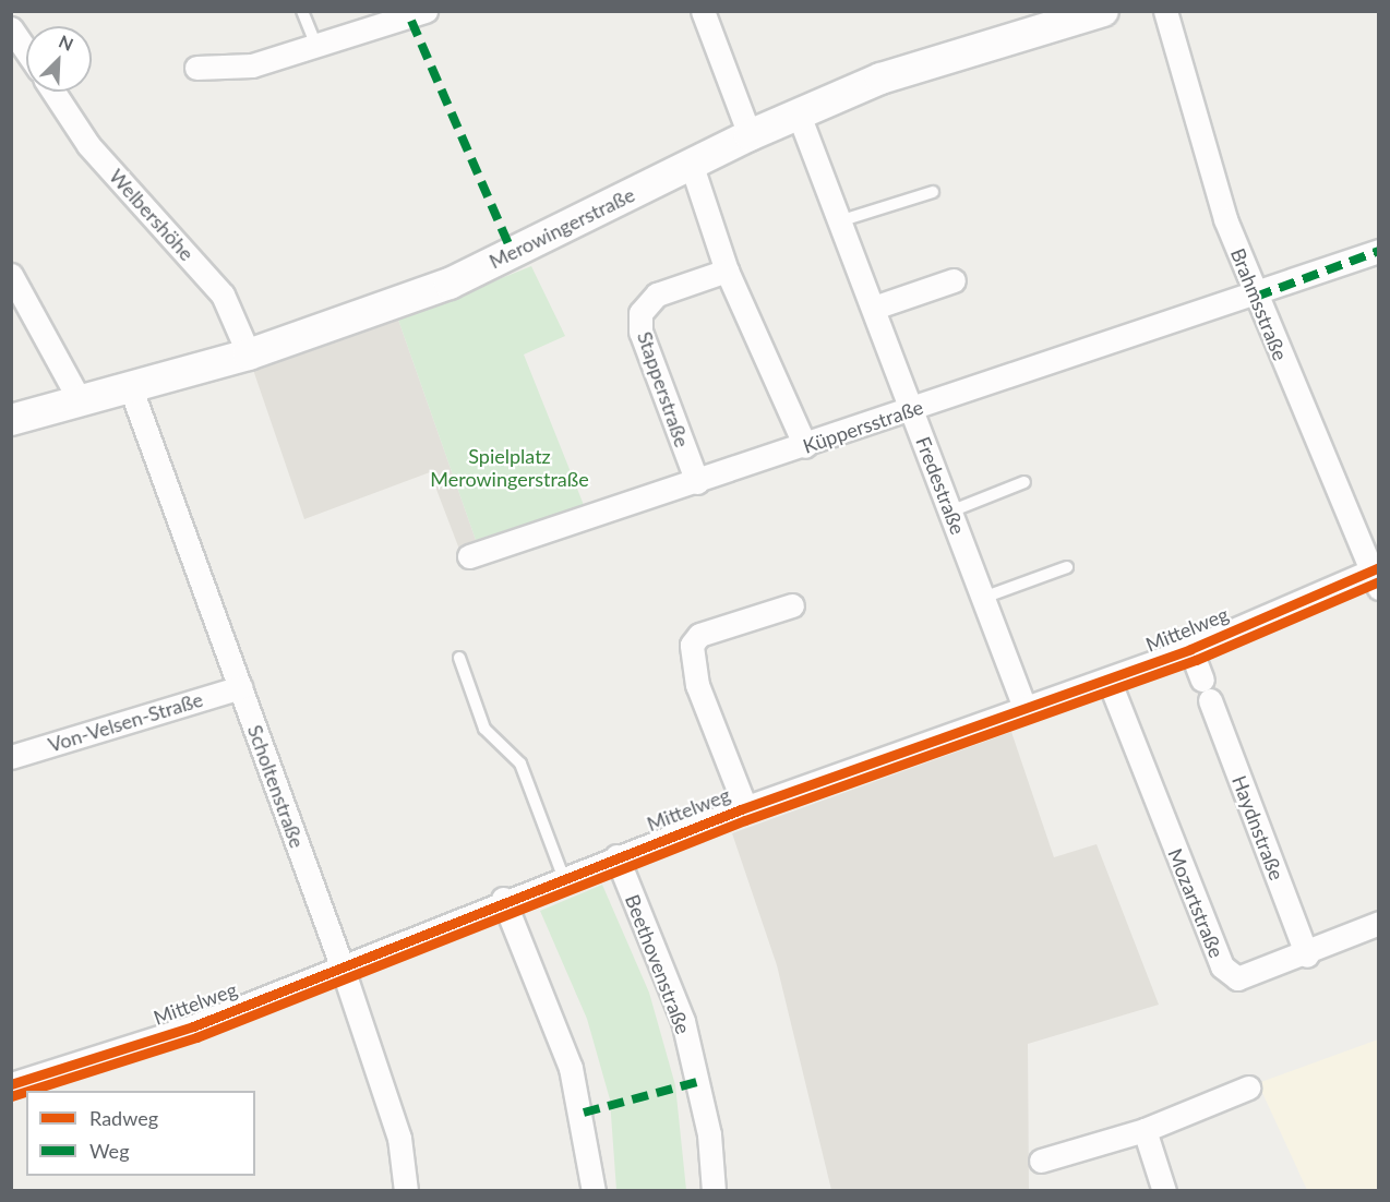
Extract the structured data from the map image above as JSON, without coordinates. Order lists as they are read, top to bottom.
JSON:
{
  "streets": {
    "street": [
      "Welbershöhe",
      "Merowingerstraße",
      "Brahmsstraße",
      "Stapperstraße",
      "Küppersstraße",
      "Fredestraße",
      "Mittelweg",
      "Von-Velsen-Straße",
      "Scholtenstraße",
      "Haydnstraße",
      "Mozartstraße",
      "Beethovenstraße"
    ]
  },
  "crossings": [
    ["Welbershöhe", "Merowingerstraße"],
    ["Merowingerstraße", "Fredestraße"],
    ["Merowingerstraße", "Scholtenstraße"],
    ["Brahmsstraße", "Küppersstraße"],
    ["Brahmsstraße", "Mittelweg"],
    ["Stapperstraße", "Küppersstraße"],
    ["Küppersstraße", "Fredestraße"],
    ["Fredestraße", "Mittelweg"],
    ["Mittelweg", "Scholtenstraße"],
    ["Mittelweg", "Haydnstraße"],
    ["Mittelweg", "Mozartstraße"],
    ["Mittelweg", "Beethovenstraße"],
    ["Von-Velsen-Straße", "Scholtenstraße"],
    ["Haydnstraße", "Mozartstraße"]
  ],
  "parks": ["Spielplatz Merowingerstraße"],
  "legend": ["Radweg", "Weg"],
  "north": "top right"
}
